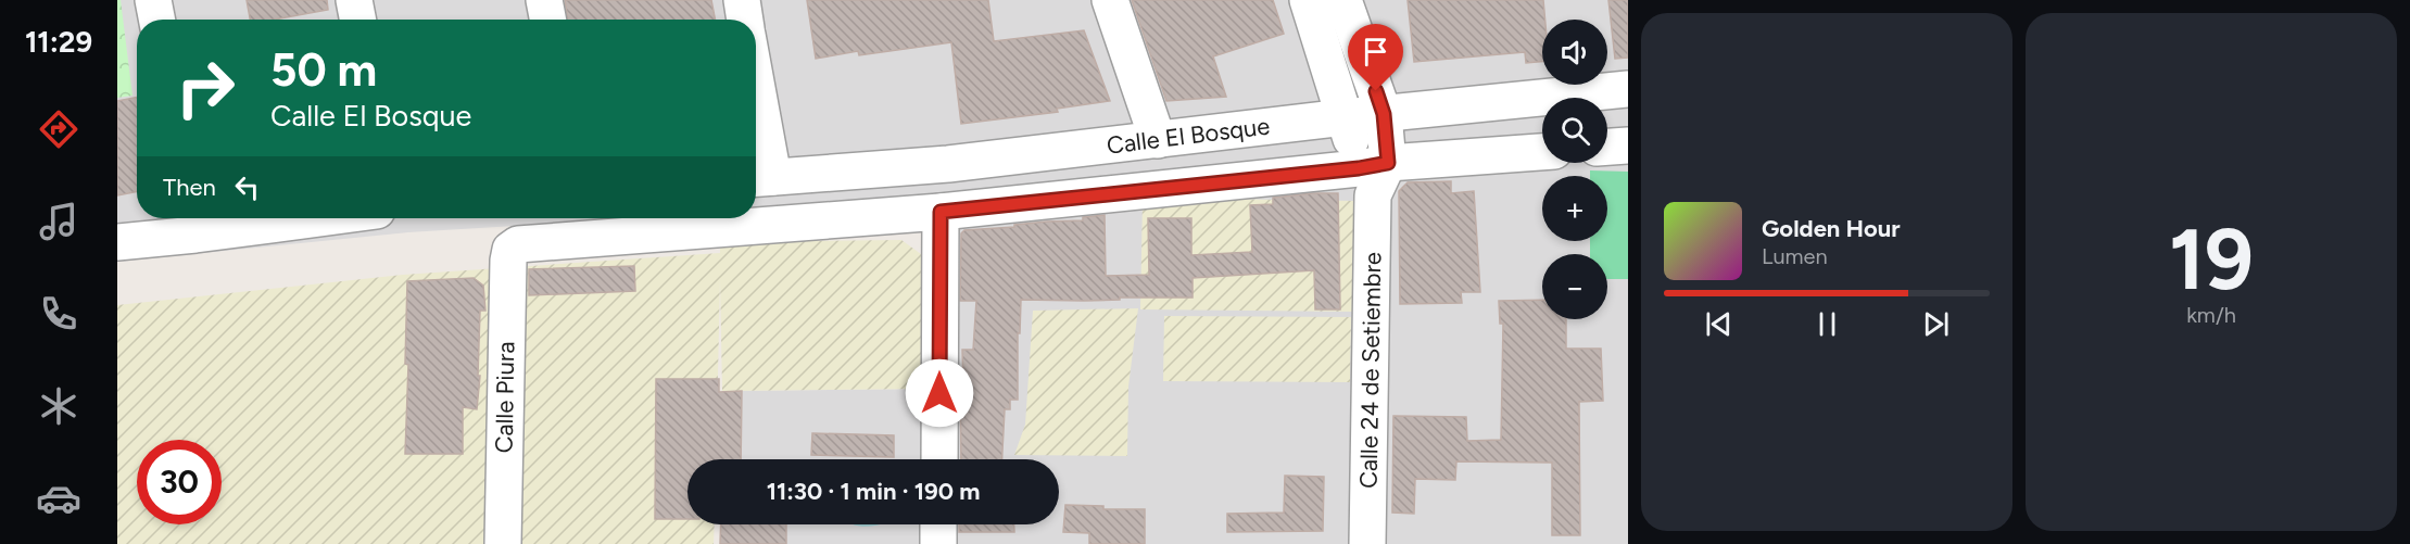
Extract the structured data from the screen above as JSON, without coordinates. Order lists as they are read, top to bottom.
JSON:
{
  "streets": {
    "street": ["Calle El Bosque", "Calle 24 de Setiembre", "Calle Piura"]
  },
  "crossings": [
    ["Calle El Bosque", "Calle 24 de Setiembre"],
    ["Calle El Bosque", "Calle Piura"]
  ],
  "page": {
    "tabs": "11:29",
    "tile": ["19", "km/h"],
    "map_buttons": ["+", "−"],
    "turn": ["50 m", "Calle El Bosque"],
    "then": "Then",
    "song": ["Golden Hour", "Lumen"],
    "limit": "30",
    "trip": "11:30 · 1 min · 190 m"
  }
}
